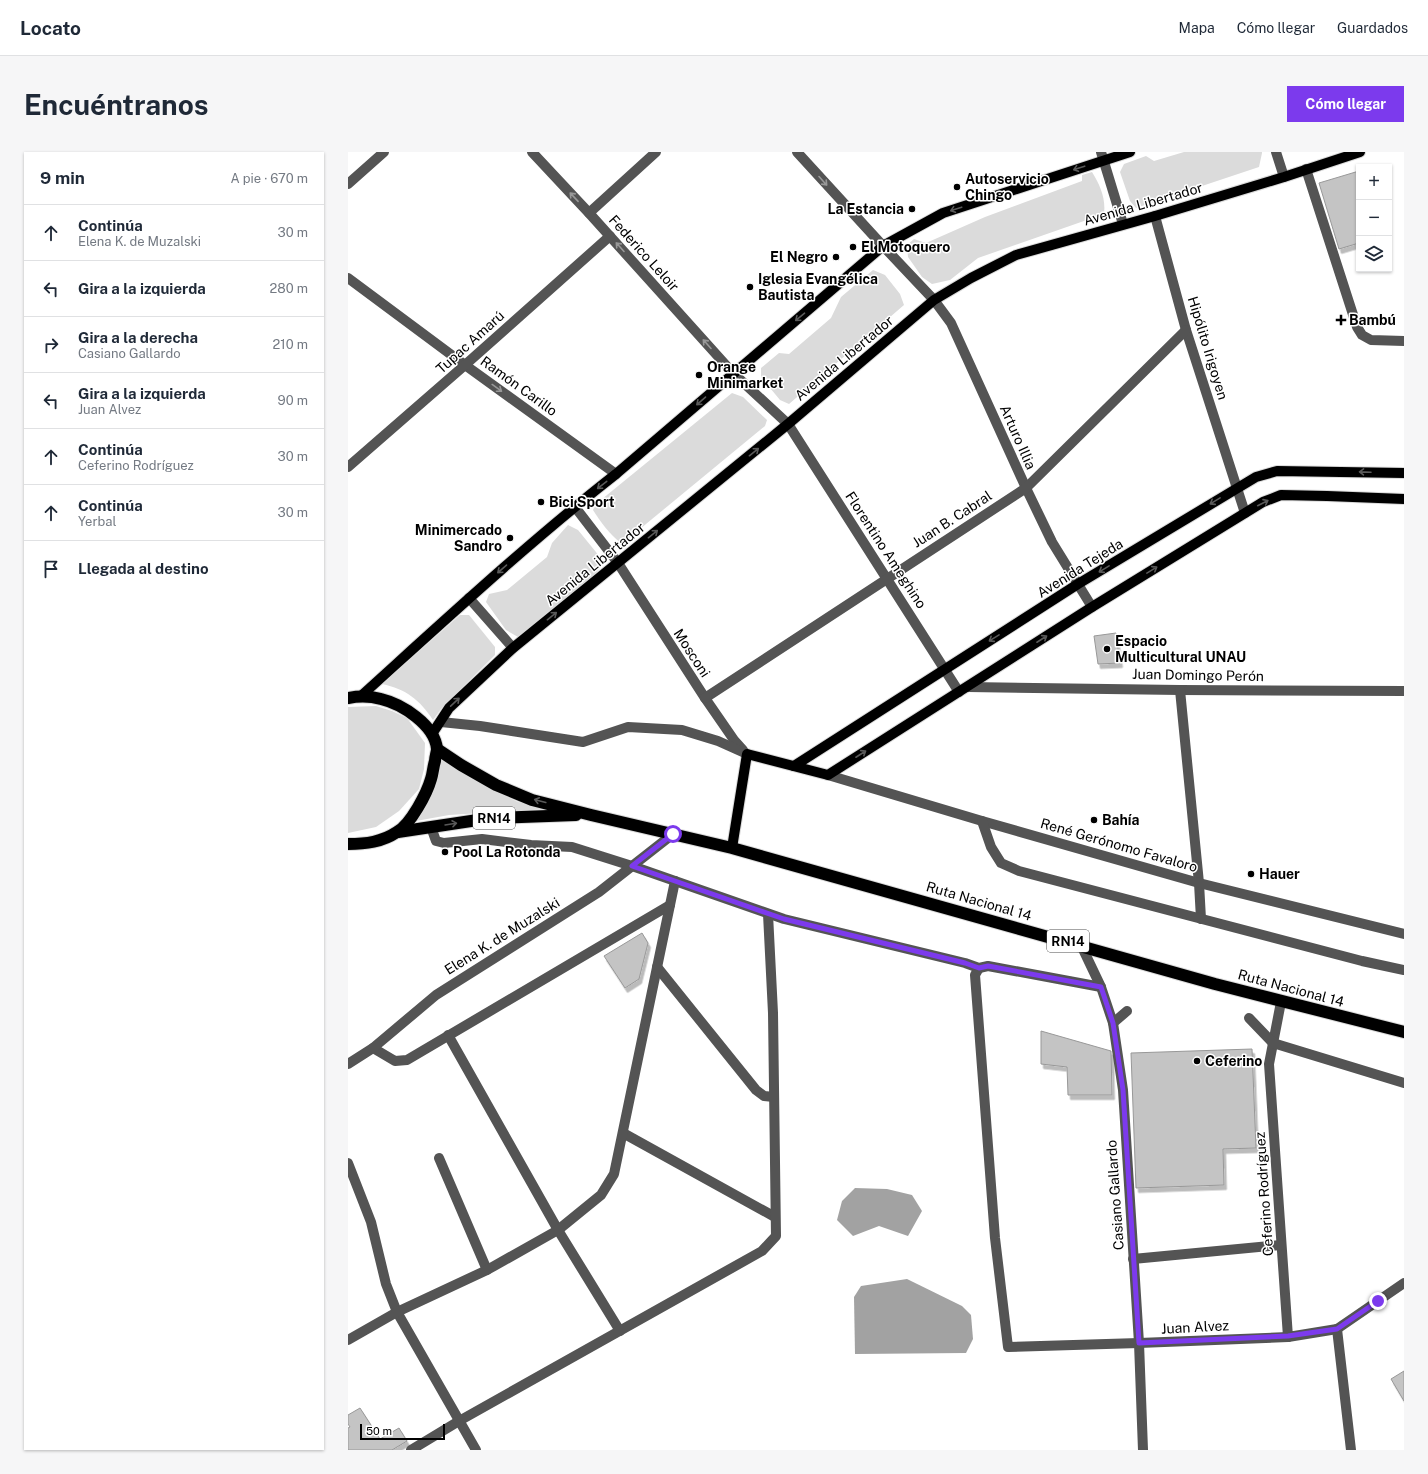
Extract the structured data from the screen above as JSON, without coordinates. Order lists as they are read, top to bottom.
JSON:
{
  "streets": {
    "highway": ["RN14", "Ruta Nacional 14"],
    "main road": ["Avenida Libertador", "Avenida Tejeda"],
    "street": [
      "Federico Leloir",
      "Tupac Amarú",
      "Hipólito Irigoyen",
      "Ramón Carillo",
      "Arturo Illia",
      "Juan B. Cabral",
      "Florentino Ameghino",
      "Mosconi",
      "Juan Domingo Perón",
      "René Gerónomo Favaloro",
      "Elena K. de Muzalski",
      "Ceferino Rodríguez",
      "Casiano Gallardo",
      "Juan Alvez"
    ]
  },
  "crossings": [
    ["Avenida Libertador", "Federico Leloir"],
    ["Avenida Libertador", "Hipólito Irigoyen"],
    ["Avenida Libertador", "Arturo Illia"],
    ["Avenida Libertador", "Florentino Ameghino"],
    ["Avenida Libertador", "Mosconi"],
    ["Avenida Libertador", "Ruta Nacional 14"],
    ["Federico Leloir", "Tupac Amarú"],
    ["Federico Leloir", "Florentino Ameghino"],
    ["Tupac Amarú", "Ramón Carillo"],
    ["Hipólito Irigoyen", "Juan B. Cabral"],
    ["Hipólito Irigoyen", "Avenida Tejeda"],
    ["Arturo Illia", "Juan B. Cabral"],
    ["Arturo Illia", "Avenida Tejeda"],
    ["Juan B. Cabral", "Florentino Ameghino"],
    ["Juan B. Cabral", "Mosconi"],
    ["Florentino Ameghino", "Avenida Tejeda"],
    ["Florentino Ameghino", "Juan Domingo Perón"],
    ["Ruta Nacional 14", "Elena K. de Muzalski"],
    ["Ruta Nacional 14", "Ceferino Rodríguez"],
    ["Ruta Nacional 14", "Casiano Gallardo"],
    ["Ceferino Rodríguez", "Juan Alvez"],
    ["Casiano Gallardo", "Juan Alvez"]
  ],
  "one_way": ["Federico Leloir", "Ramón Carillo"],
  "places": {
    "other": [
      "Autoservicio Chingo",
      "La Estancia",
      "El Motoquero",
      "El Negro",
      "Iglesia Evangélica Bautista",
      "Orange Minimarket",
      "Bici Sport",
      "Minimercado Sandro",
      "Espacio Multicultural UNAU",
      "Bahía",
      "Pool La Rotonda",
      "Hauer",
      "Ceferino"
    ],
    "health": ["Bambú"]
  },
  "scale_bar": "50 m",
  "page": {
    "header": "Locato",
    "nav": ["Mapa", "Cómo llegar", "Guardados"],
    "buttons": "Cómo llegar",
    "title": "Encuéntranos",
    "heading": ["9 min", "A pie · 670 m"],
    "map_buttons": ["+", "−"],
    "list": [
      ["Continúa", "Elena K. de Muzalski", "30 m"],
      ["Gira a la izquierda", "280 m"],
      ["Gira a la derecha", "Casiano Gallardo", "210 m"],
      ["Gira a la izquierda", "Juan Alvez", "90 m"],
      ["Continúa", "Ceferino Rodríguez", "30 m"],
      ["Continúa", "Yerbal", "30 m"],
      "Llegada al destino"
    ],
    "scale": "50 m"
  }
}
